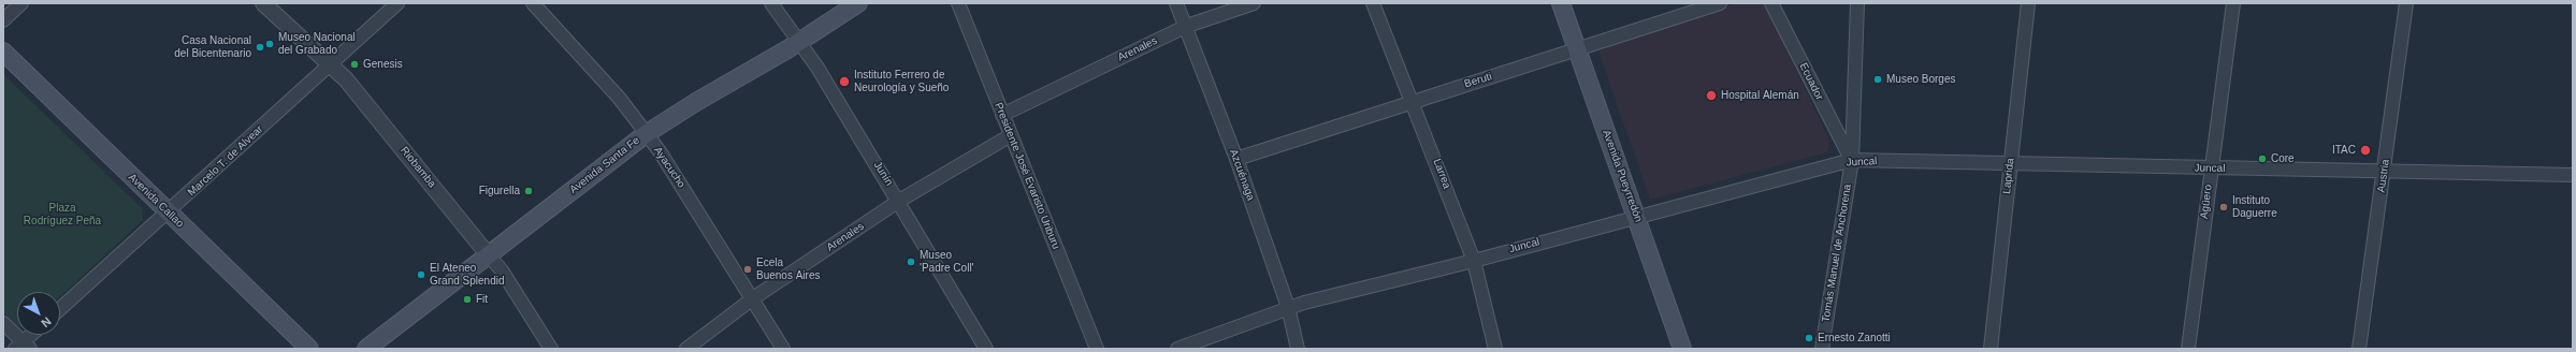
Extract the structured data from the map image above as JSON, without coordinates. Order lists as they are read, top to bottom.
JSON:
{
  "streets": {
    "main road": ["Avenida Santa Fe", "Avenida Pueyrredón", "Avenida Callao"],
    "street": [
      "Arenales",
      "Beruti",
      "Ecuador",
      "Marcelo T. de Alvear",
      "Juncal",
      "Riobamba",
      "Ayacucho",
      "Junín",
      "Larrea",
      "Azcuénaga",
      "Presidente José Evaristo Uriburu",
      "Laprida",
      "Austria",
      "Agüero",
      "Tomás Manuel de Anchorena"
    ]
  },
  "crossings": [
    ["Arenales", "Ayacucho"],
    ["Arenales", "Junín"],
    ["Arenales", "Azcuénaga"],
    ["Arenales", "Presidente José Evaristo Uriburu"],
    ["Beruti", "Larrea"],
    ["Beruti", "Azcuénaga"],
    ["Beruti", "Avenida Pueyrredón"],
    ["Ecuador", "Juncal"],
    ["Ecuador", "Tomás Manuel de Anchorena"],
    ["Marcelo T. de Alvear", "Riobamba"],
    ["Marcelo T. de Alvear", "Avenida Callao"],
    ["Juncal", "Larrea"],
    ["Juncal", "Azcuénaga"],
    ["Juncal", "Avenida Pueyrredón"],
    ["Juncal", "Laprida"],
    ["Juncal", "Austria"],
    ["Juncal", "Agüero"],
    ["Juncal", "Tomás Manuel de Anchorena"],
    ["Avenida Santa Fe", "Riobamba"],
    ["Avenida Santa Fe", "Ayacucho"],
    ["Avenida Santa Fe", "Junín"]
  ],
  "parks": ["Plaza Rodríguez Peña"],
  "places": [
    "Museo Nacional del Grabado",
    "Casa Nacional del Bicentenario",
    "Genesis",
    "Museo Borges",
    "Instituto Ferrero de Neurología y Sueño",
    "Hospital Alemán",
    "ITAC",
    "Core",
    "Figurella",
    "Instituto Daguerre",
    "Museo 'Padre Coll'",
    "Ecela Buenos Aires",
    "El Ateneo Grand Splendid",
    "Fit",
    "Ernesto Zanotti"
  ],
  "north": "bottom right"
}
